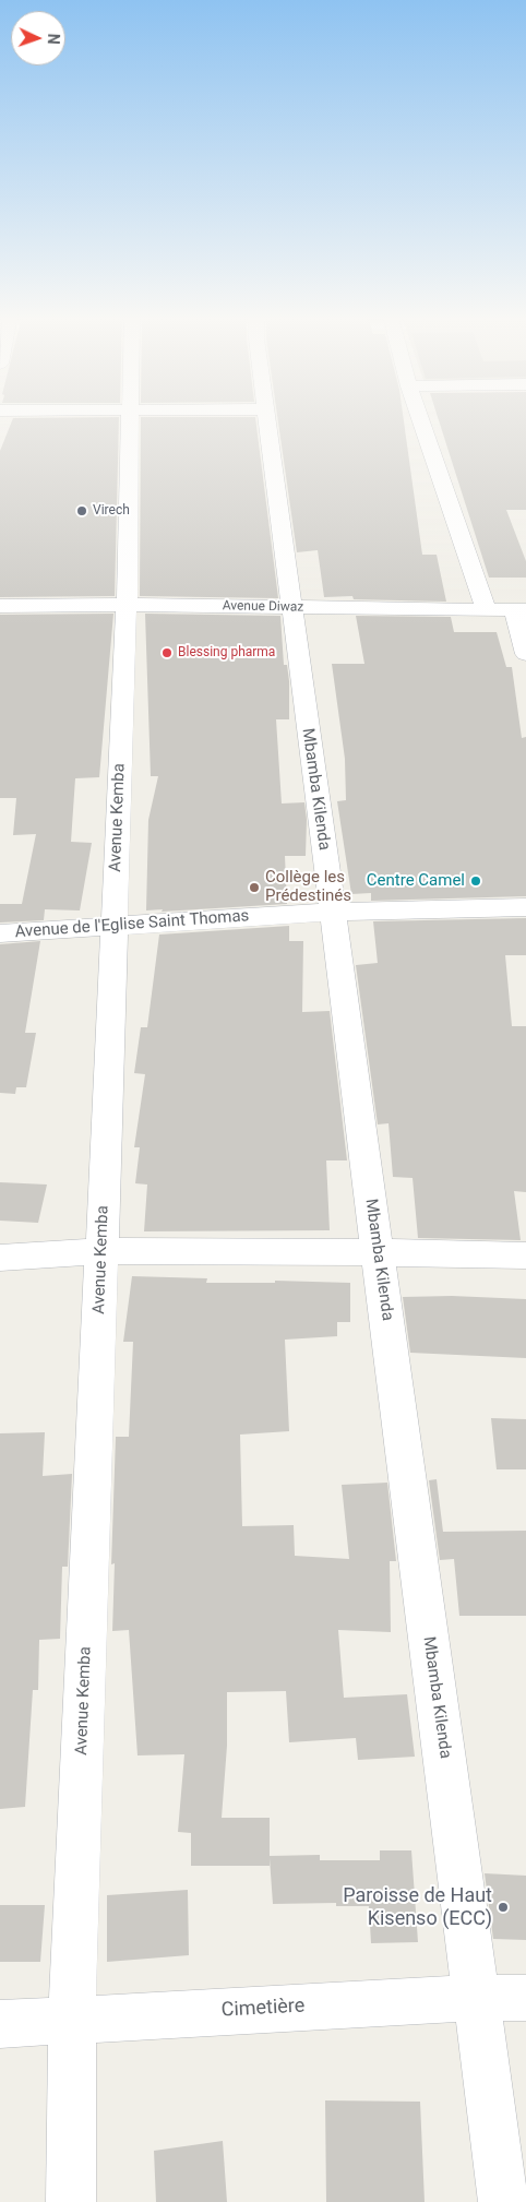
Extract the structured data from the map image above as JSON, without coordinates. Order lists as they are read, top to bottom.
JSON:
{
  "streets": {
    "street": [
      "Avenue Diwaz",
      "Mbamba Kilenda",
      "Avenue Kemba",
      "Avenue de l'Eglise Saint Thomas",
      "Cimetière"
    ]
  },
  "crossings": [
    ["Avenue Diwaz", "Mbamba Kilenda"],
    ["Avenue Diwaz", "Avenue Kemba"],
    ["Mbamba Kilenda", "Avenue de l'Eglise Saint Thomas"],
    ["Mbamba Kilenda", "Cimetière"],
    ["Avenue Kemba", "Avenue de l'Eglise Saint Thomas"],
    ["Avenue Kemba", "Cimetière"]
  ],
  "places": [
    "Virech",
    "Blessing pharma",
    "Centre Camel",
    "Collège les Prédestinés",
    "Paroisse de Haut Kisenso (ECC)"
  ],
  "north": "right"
}
